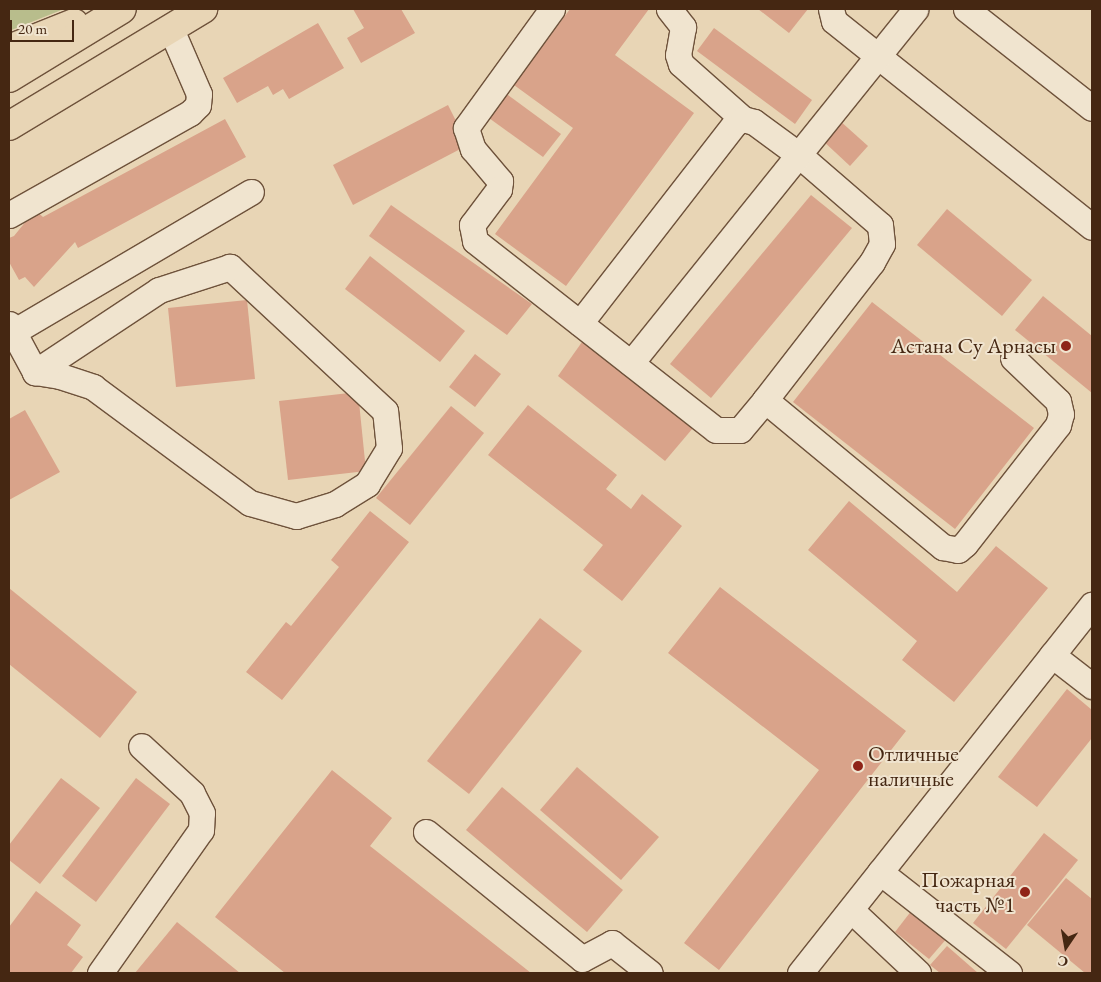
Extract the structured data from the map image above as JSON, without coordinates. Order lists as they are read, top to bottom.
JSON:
{
  "places": ["Астана Су Арнасы", "Отличные наличные", "Пожарная часть №1"],
  "scale_bar": "20 m",
  "north": "bottom"
}
